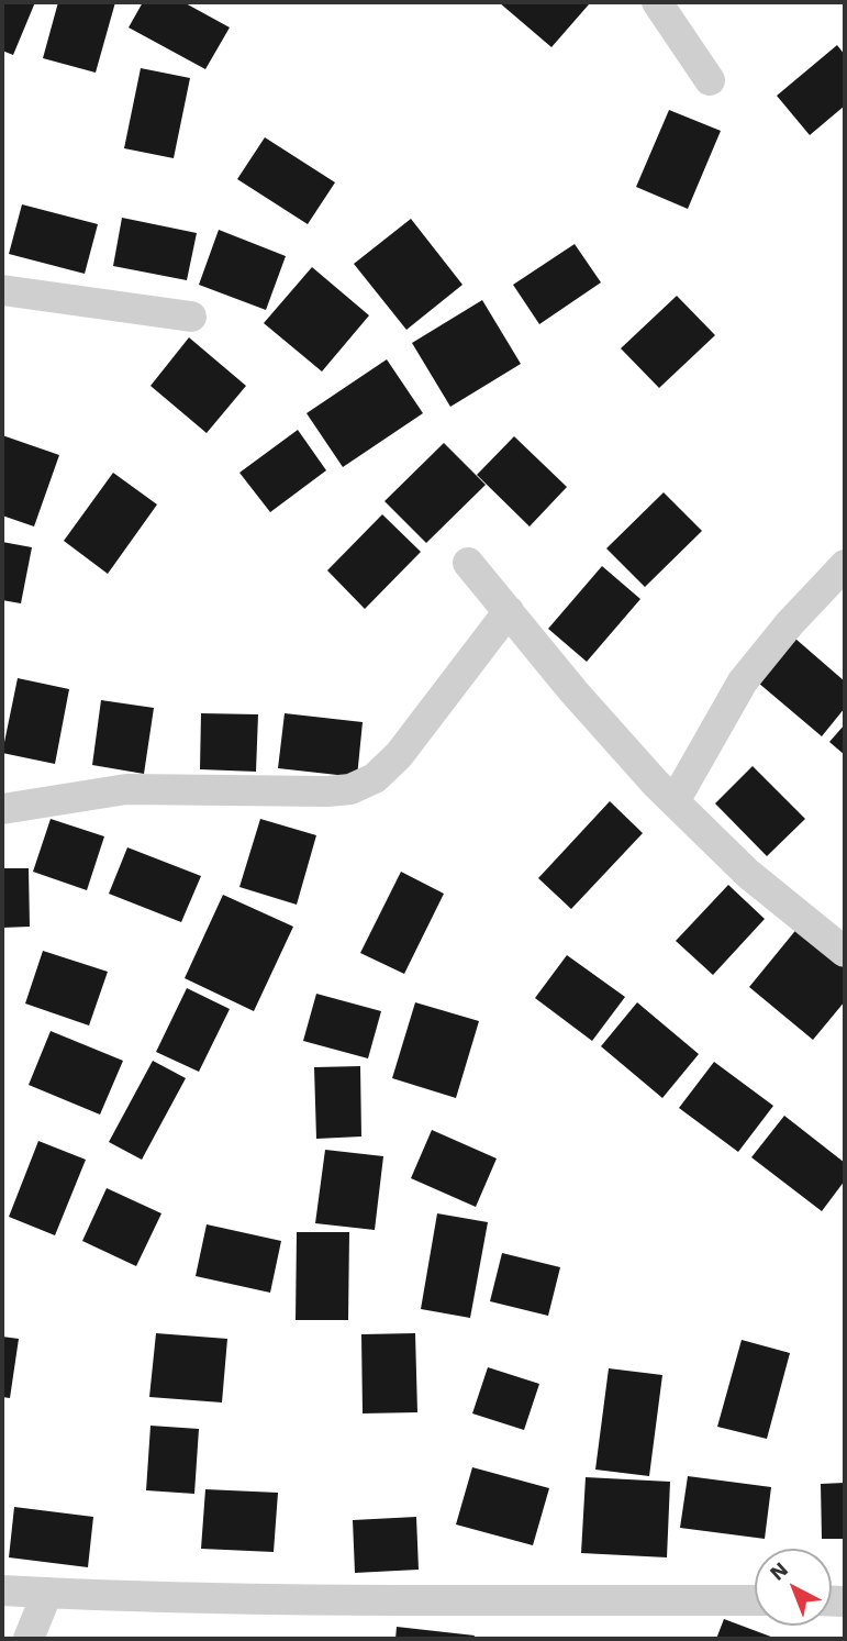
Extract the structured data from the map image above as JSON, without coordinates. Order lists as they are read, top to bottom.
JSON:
{
  "north": "top left"
}
